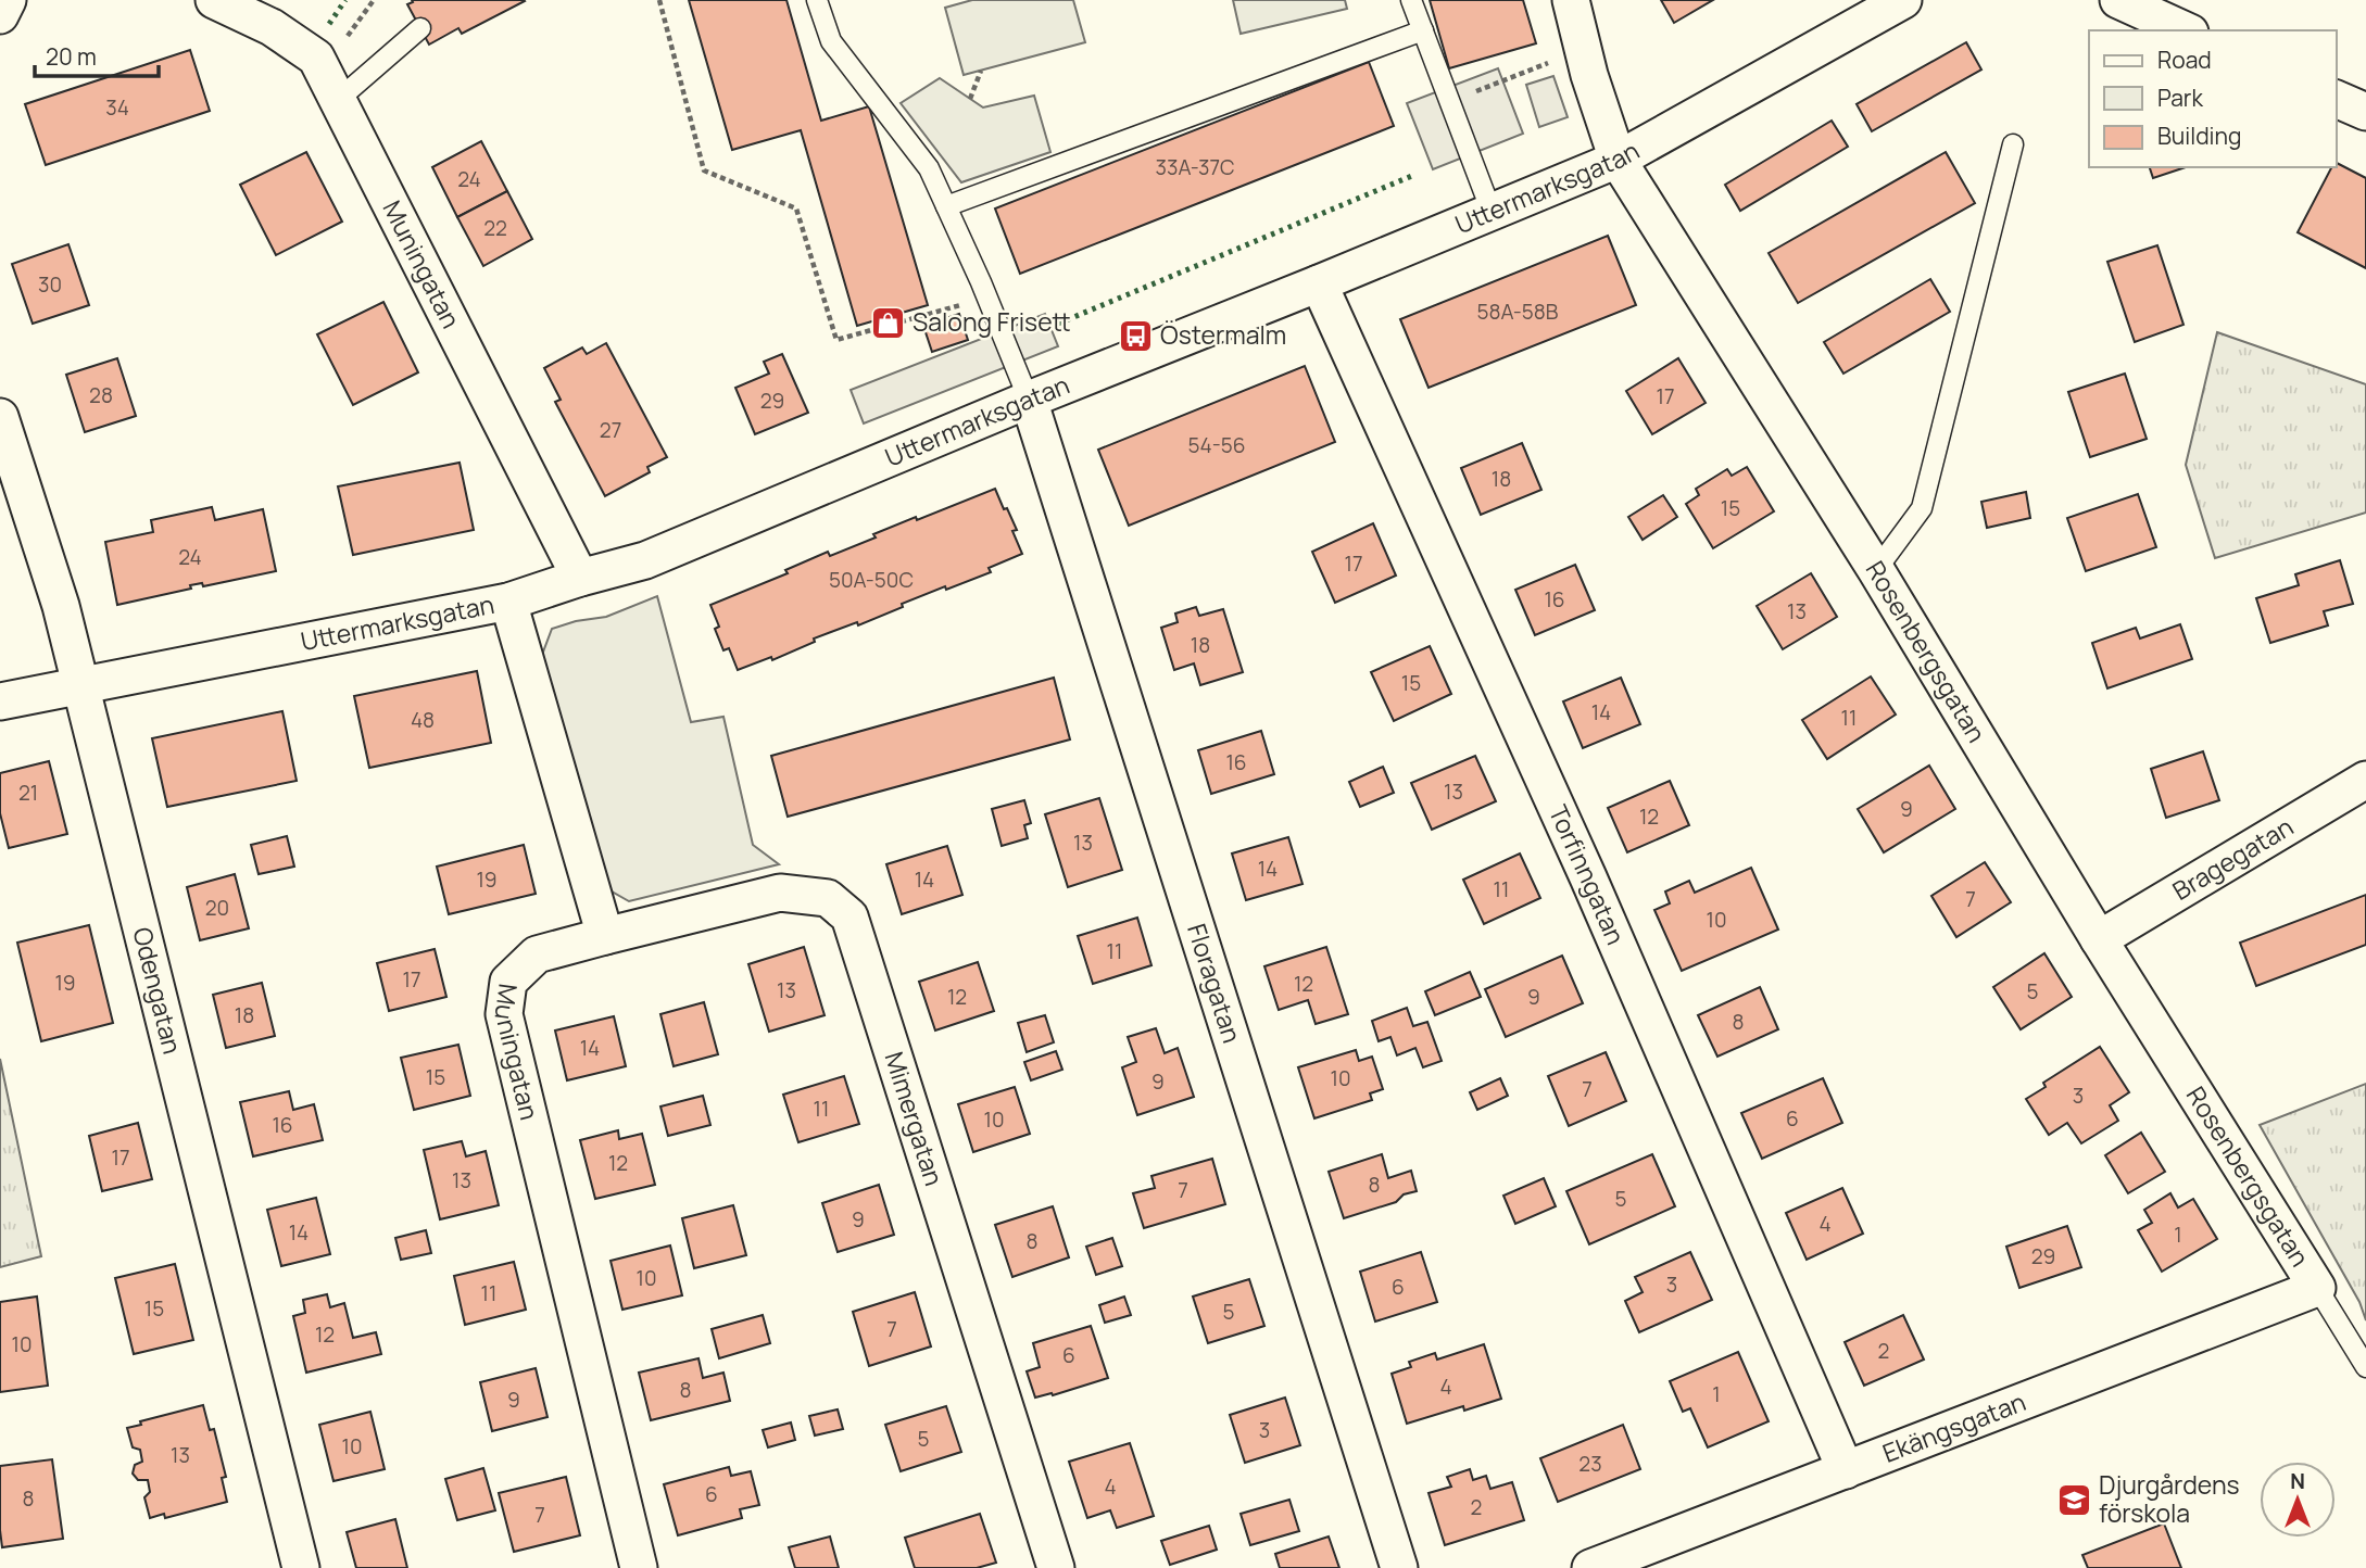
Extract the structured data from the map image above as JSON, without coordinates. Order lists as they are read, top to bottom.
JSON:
{
  "streets": {
    "street": [
      "Uttermarksgatan",
      "Muningatan",
      "Rosenbergsgatan",
      "Bragegatan",
      "Torfinngatan",
      "Floragatan",
      "Odengatan",
      "Mimergatan",
      "Ekängsgatan"
    ]
  },
  "crossings": [
    ["Uttermarksgatan", "Muningatan"],
    ["Uttermarksgatan", "Rosenbergsgatan"],
    ["Uttermarksgatan", "Torfinngatan"],
    ["Uttermarksgatan", "Floragatan"],
    ["Uttermarksgatan", "Odengatan"],
    ["Muningatan", "Mimergatan"],
    ["Rosenbergsgatan", "Bragegatan"],
    ["Rosenbergsgatan", "Ekängsgatan"],
    ["Torfinngatan", "Ekängsgatan"]
  ],
  "places": {
    "shop": ["Salong Frisett"],
    "bus stop": ["Östermalm"],
    "school or university": ["Djurgårdens förskola"]
  },
  "house_numbers": [
    "34",
    "33A-37C",
    "24",
    "22",
    "30",
    "58A-58B",
    "28",
    "17",
    "29",
    "27",
    "54-56",
    "18",
    "15",
    "24",
    "17",
    "50A-50C",
    "16",
    "13",
    "18",
    "15",
    "14",
    "11",
    "48",
    "16",
    "13",
    "21",
    "9",
    "12",
    "13",
    "14",
    "19",
    "14",
    "11",
    "7",
    "20",
    "10",
    "11",
    "17",
    "19",
    "12",
    "13",
    "5",
    "12",
    "9",
    "18",
    "8",
    "14",
    "15",
    "10",
    "9",
    "7",
    "3",
    "11",
    "6",
    "10",
    "16",
    "17",
    "12",
    "13",
    "8",
    "7",
    "5",
    "9",
    "4",
    "14",
    "1",
    "8",
    "29",
    "10",
    "3",
    "6",
    "11",
    "15",
    "5",
    "7",
    "12",
    "10",
    "2",
    "6",
    "4",
    "8",
    "1",
    "9",
    "3",
    "5",
    "10",
    "13",
    "23",
    "4",
    "6",
    "8",
    "2",
    "7"
  ],
  "legend": ["Road", "Park", "Building"],
  "scale_bar": "20 m",
  "north": "top"
}
